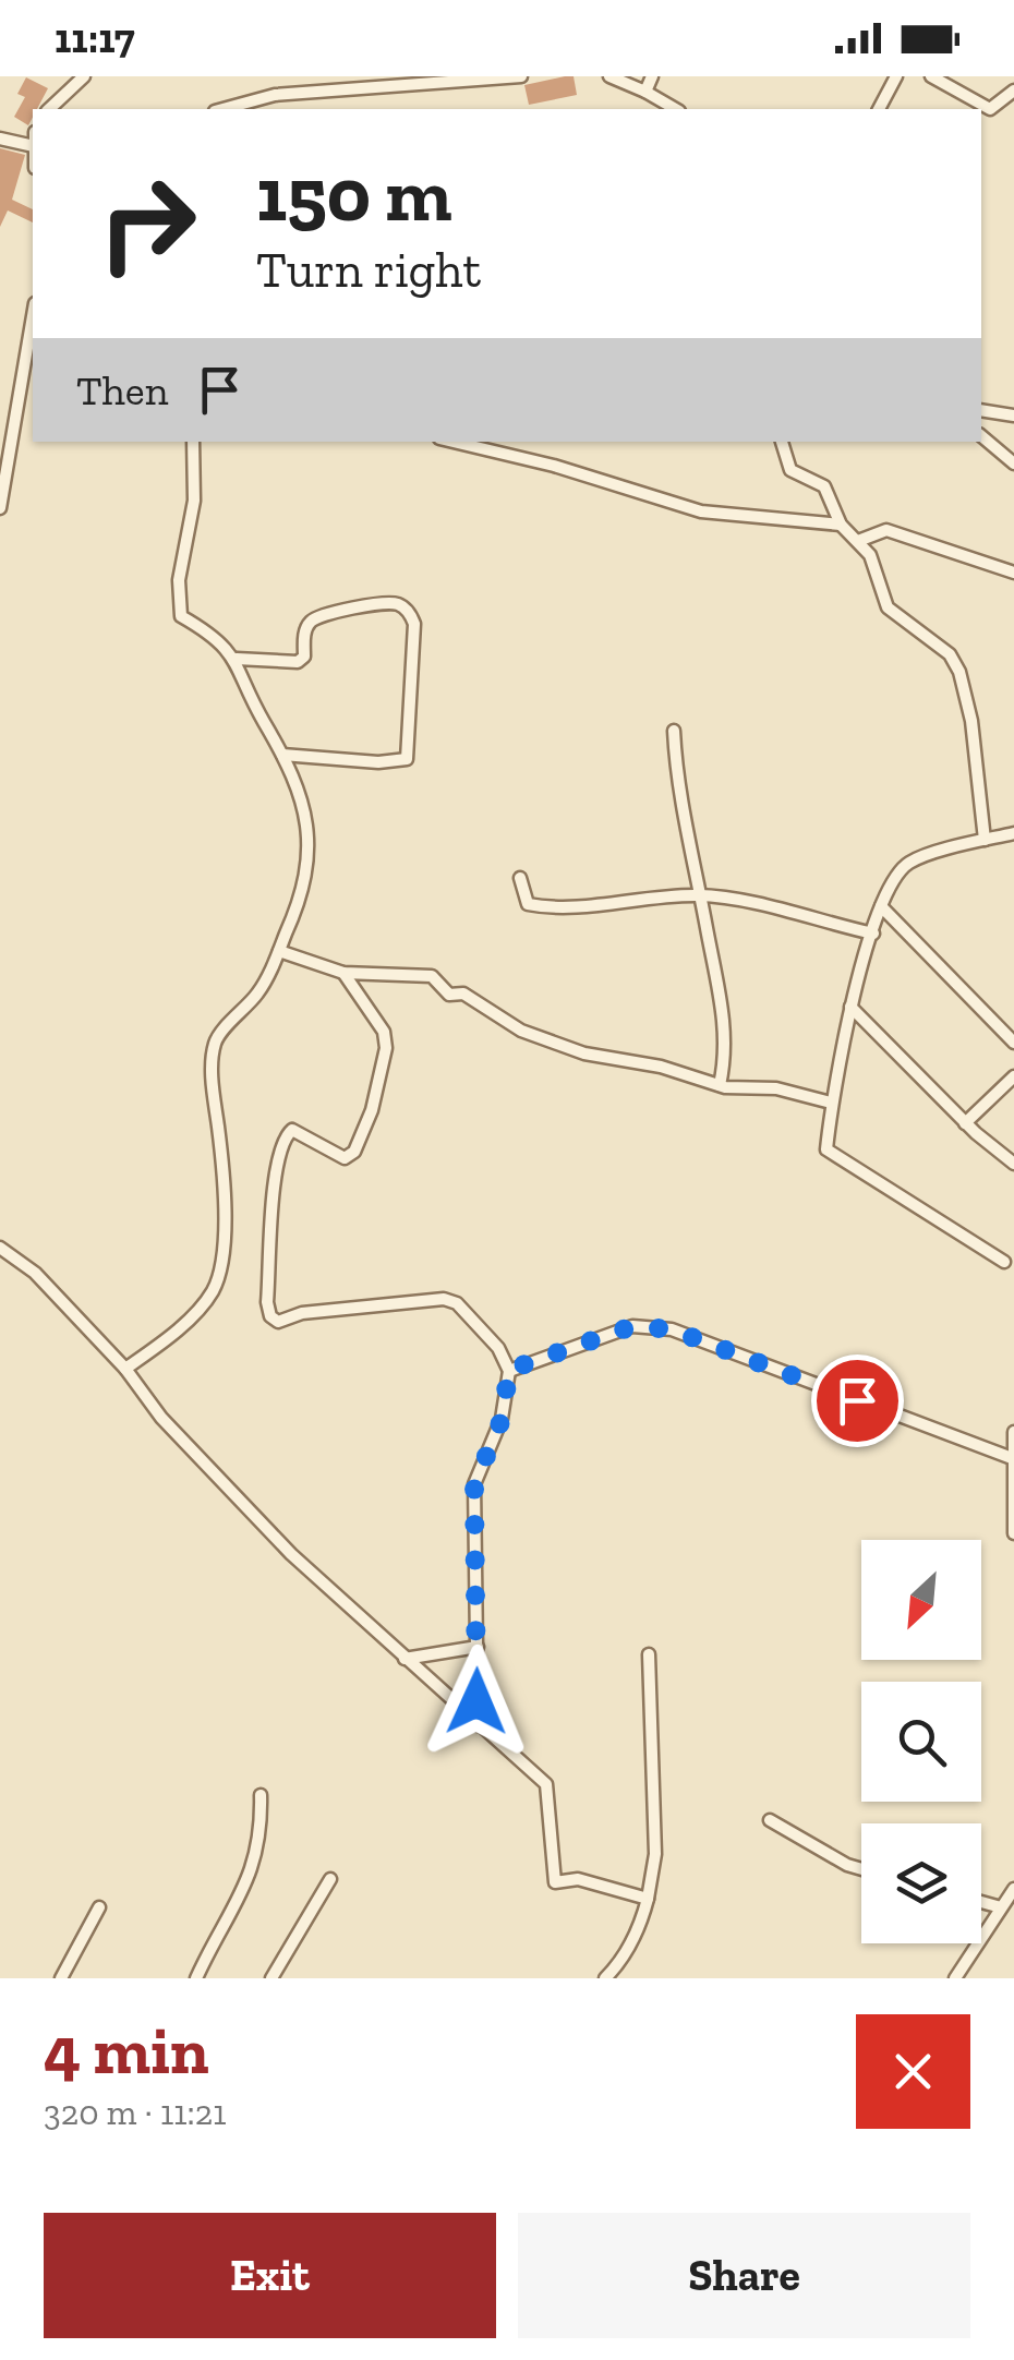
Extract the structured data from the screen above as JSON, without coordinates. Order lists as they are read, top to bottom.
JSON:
{
  "north": "bottom left",
  "page": {
    "status": "11:17",
    "turn": ["150 m", "Turn right"],
    "then": "Then",
    "heading": ["4 min", "320 m · 11:21"],
    "buttons": ["Exit", "Share"]
  }
}
